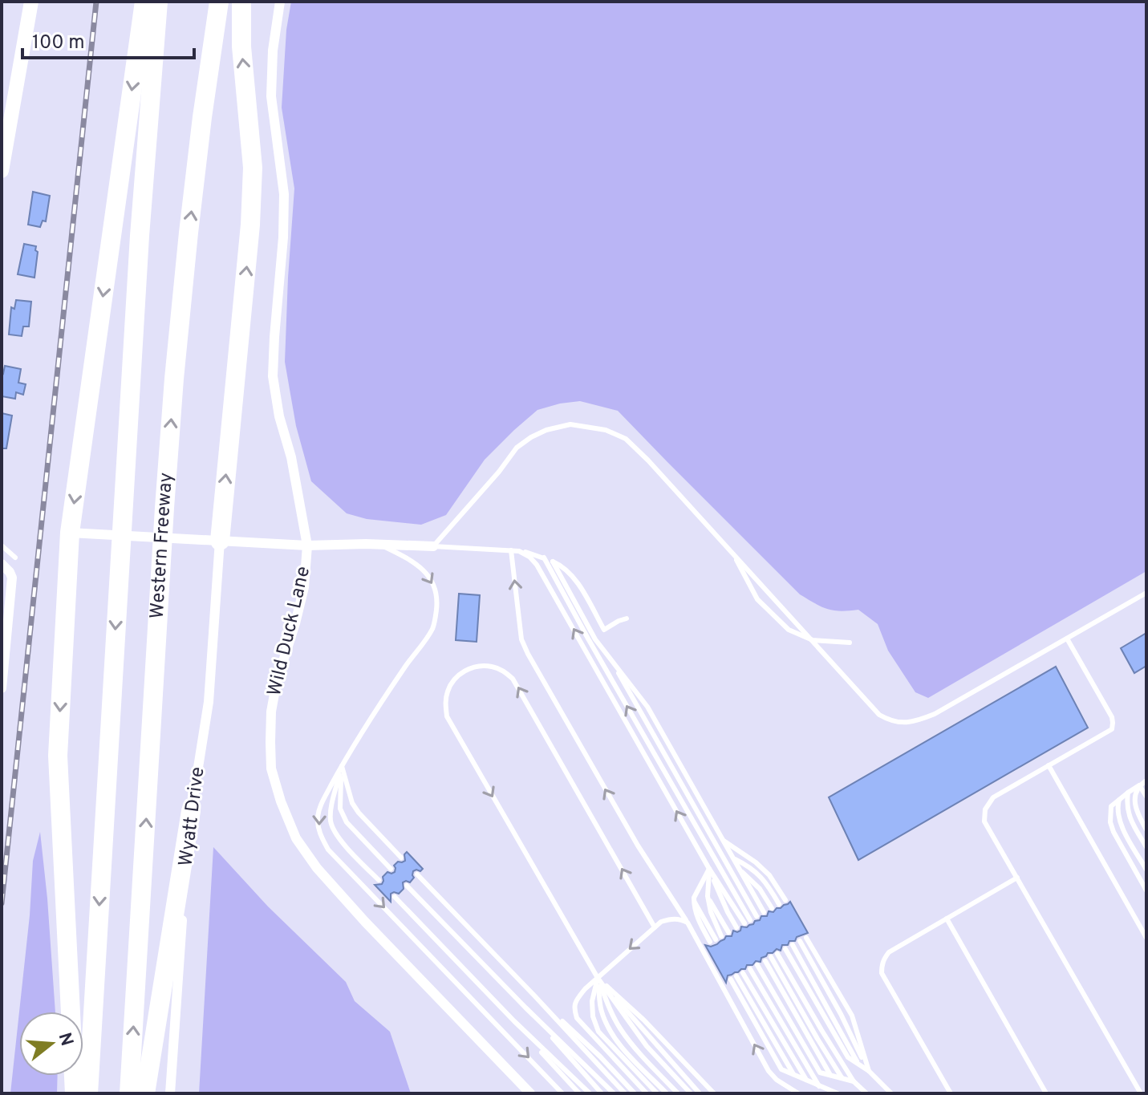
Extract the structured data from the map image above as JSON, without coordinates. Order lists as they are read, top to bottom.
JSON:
{
  "streets": {
    "highway": ["Western Freeway"],
    "street": ["Wild Duck Lane", "Wyatt Drive"]
  },
  "scale_bar": "100 m",
  "north": "right"
}
